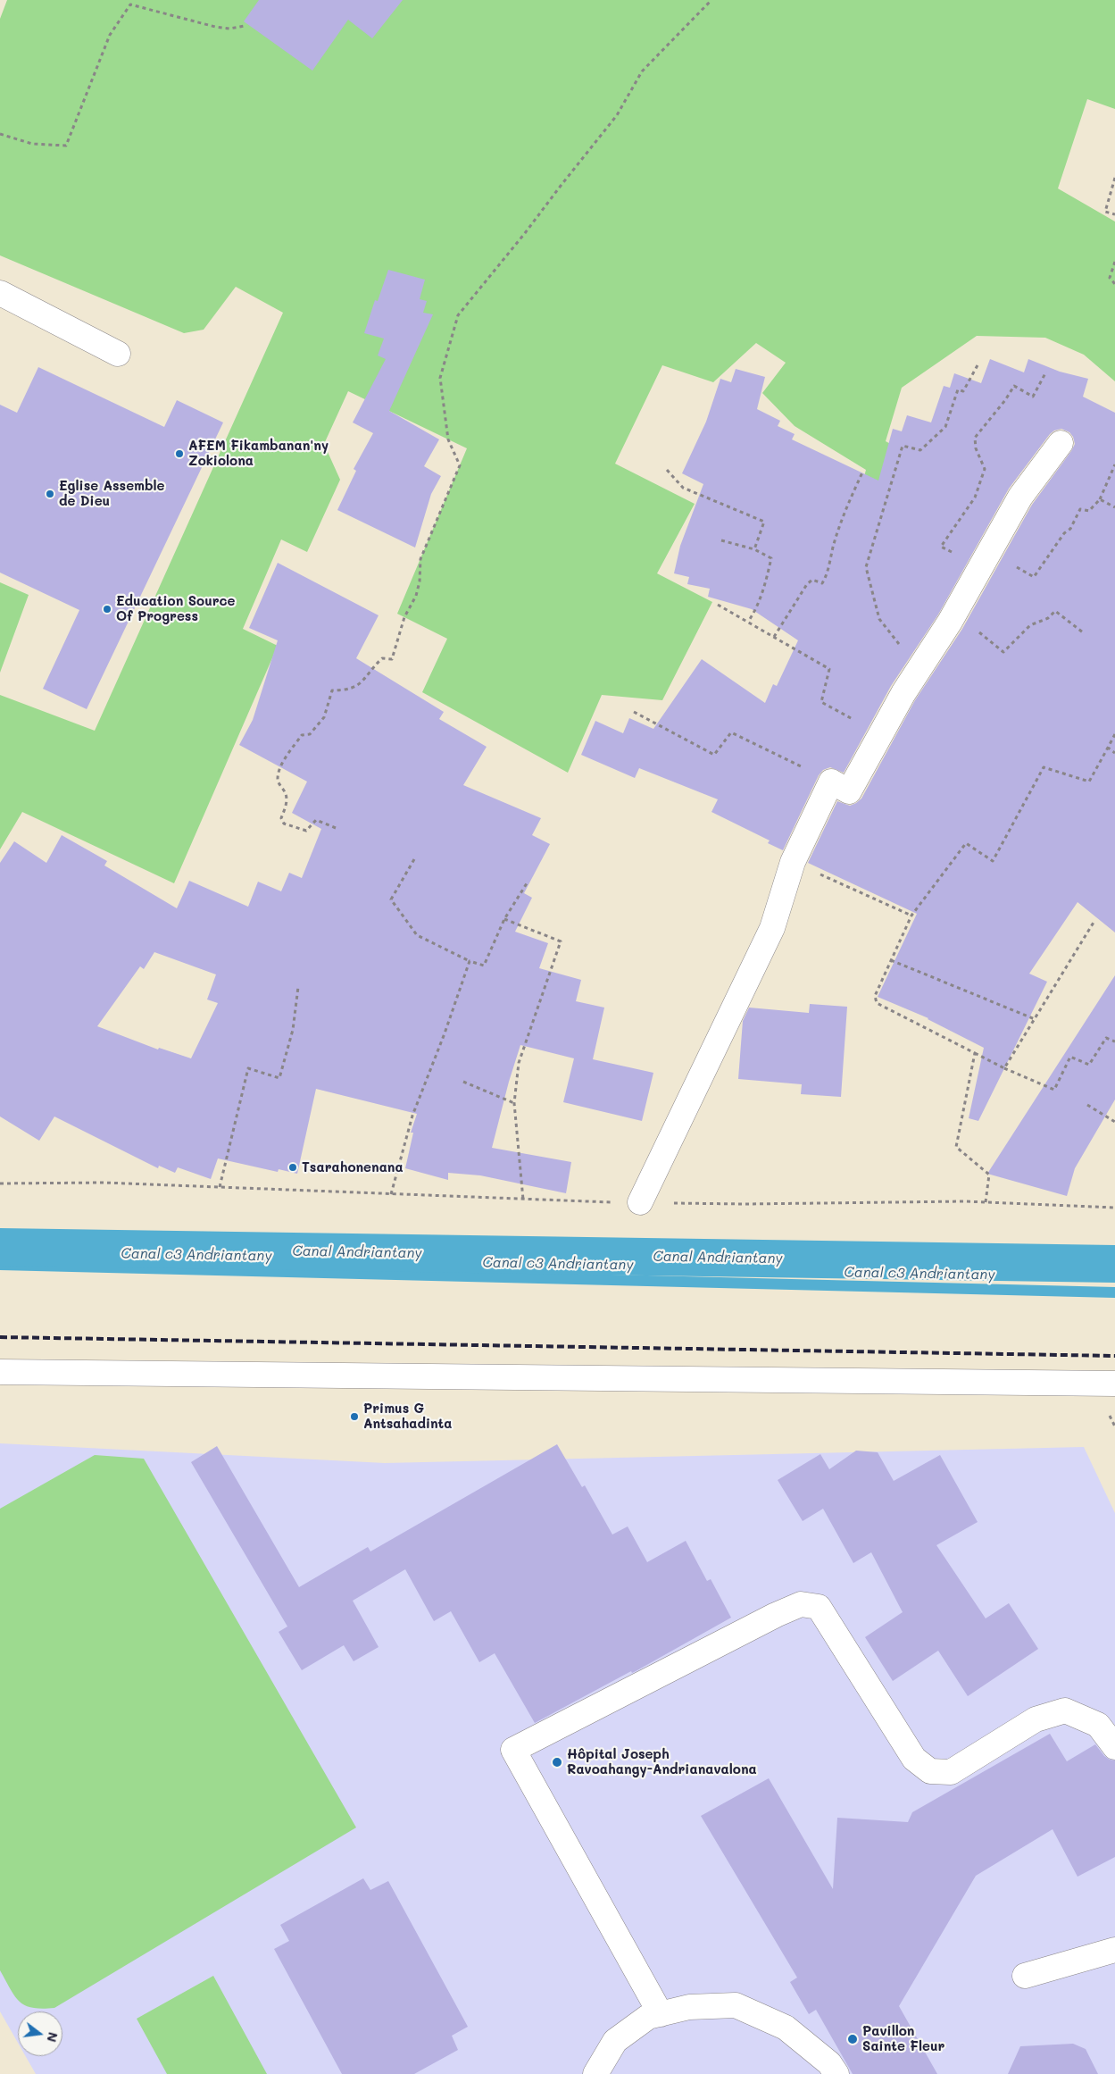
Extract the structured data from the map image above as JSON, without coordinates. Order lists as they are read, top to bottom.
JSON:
{
  "water": ["Canal Andriantany", "Canal c3 Andriantany"],
  "places": [
    "AFEM Fikambanan'ny Zokiolona",
    "Eglise Assemble de Dieu",
    "Education Source Of Progress",
    "Tsarahonenana",
    "Primus G Antsahadinta",
    "Hôpital Joseph Ravoahangy-Andrianavalona",
    "Pavillon Sainte Fleur"
  ],
  "north": "right"
}
